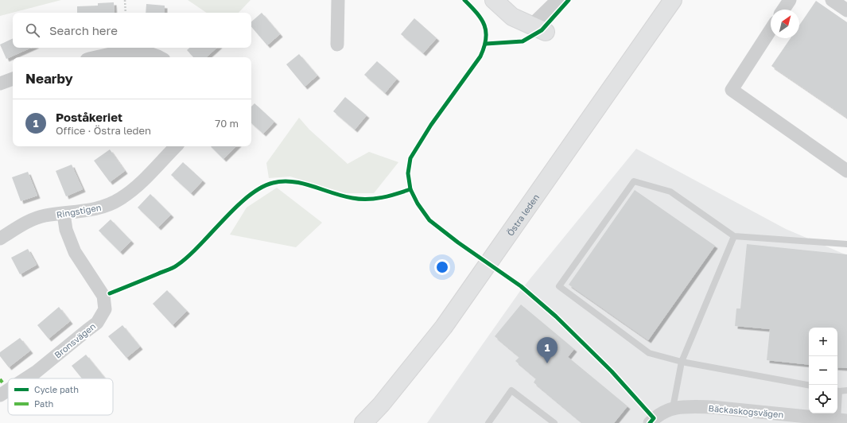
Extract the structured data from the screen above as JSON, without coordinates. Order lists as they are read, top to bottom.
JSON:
{
  "streets": {
    "main road": ["Östra leden"],
    "street": ["Ringstigen", "Bronsvägen", "Bäckaskogsvägen"]
  },
  "crossings": [
    ["Ringstigen", "Bronsvägen"]
  ],
  "legend": ["Cycle path", "Path"],
  "north": "top right",
  "page": {
    "search": "Search here",
    "heading": "Nearby",
    "list": [
      {
        "mark": "1",
        "name": "Poståkeriet",
        "note": "Office · Östra leden",
        "value": "70 m"
      }
    ],
    "map_buttons": ["+", "−"],
    "pins": "1"
  }
}
